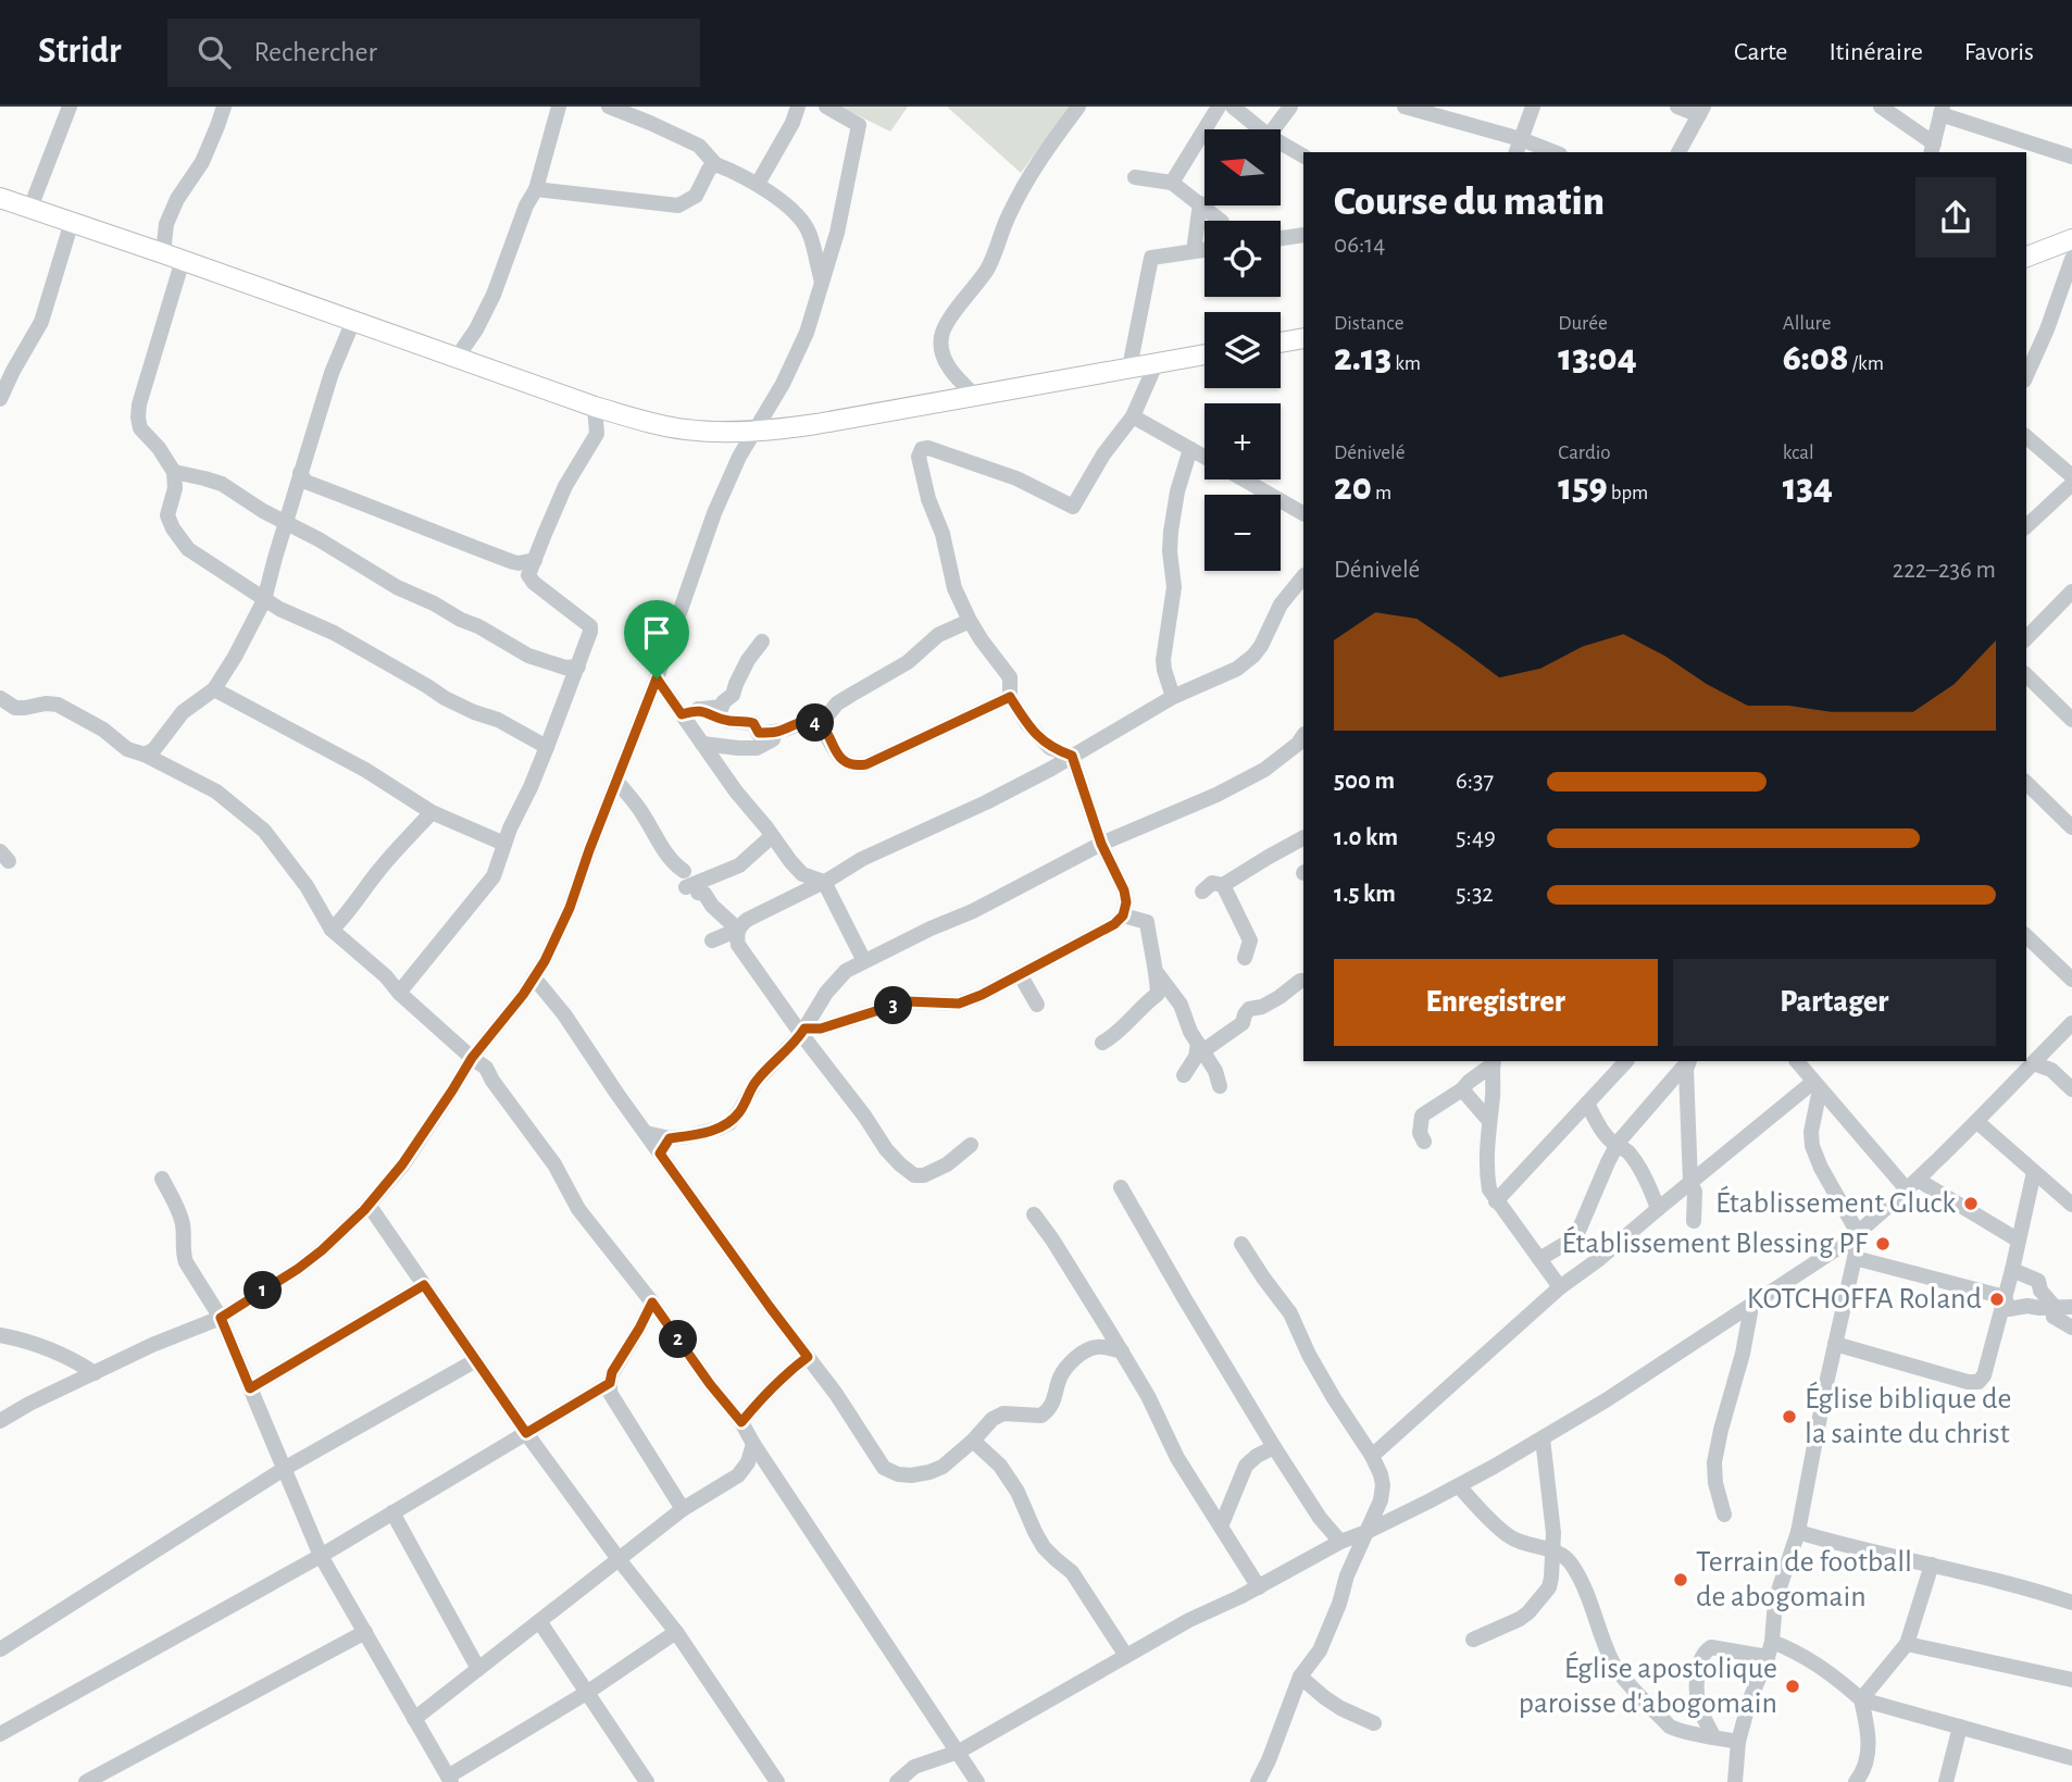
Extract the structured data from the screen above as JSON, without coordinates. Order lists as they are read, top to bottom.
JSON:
{
  "places": [
    "Établissement Gluck",
    "Établissement Blessing PF",
    "KOTCHOFFA Roland",
    "Église biblique de la sainte du christ",
    "Terrain de football de abogomain",
    "Église apostolique paroisse d'abogomain"
  ],
  "north": "left",
  "page": {
    "header": "Stridr",
    "search": "Rechercher",
    "nav": ["Carte", "Itinéraire", "Favoris"],
    "map_buttons": ["+", "−"],
    "heading": ["Course du matin", "06:14"],
    "stats": [
      ["Distance", "2.13 km"],
      ["Durée", "13:04"],
      ["Allure", "6:08 /km"],
      ["Dénivelé", "20 m"],
      ["Cardio", "159 bpm"],
      ["kcal", "134"]
    ],
    "chart": ["Dénivelé", "222–236 m"],
    "pins": [
      "4",
      "3",
      "1",
      "2"
    ],
    "list": [
      {
        "name": "500 m",
        "note": "6:37"
      },
      {
        "name": "1.0 km",
        "note": "5:49"
      },
      {
        "name": "1.5 km",
        "note": "5:32"
      }
    ],
    "buttons": ["Enregistrer", "Partager"]
  }
}
